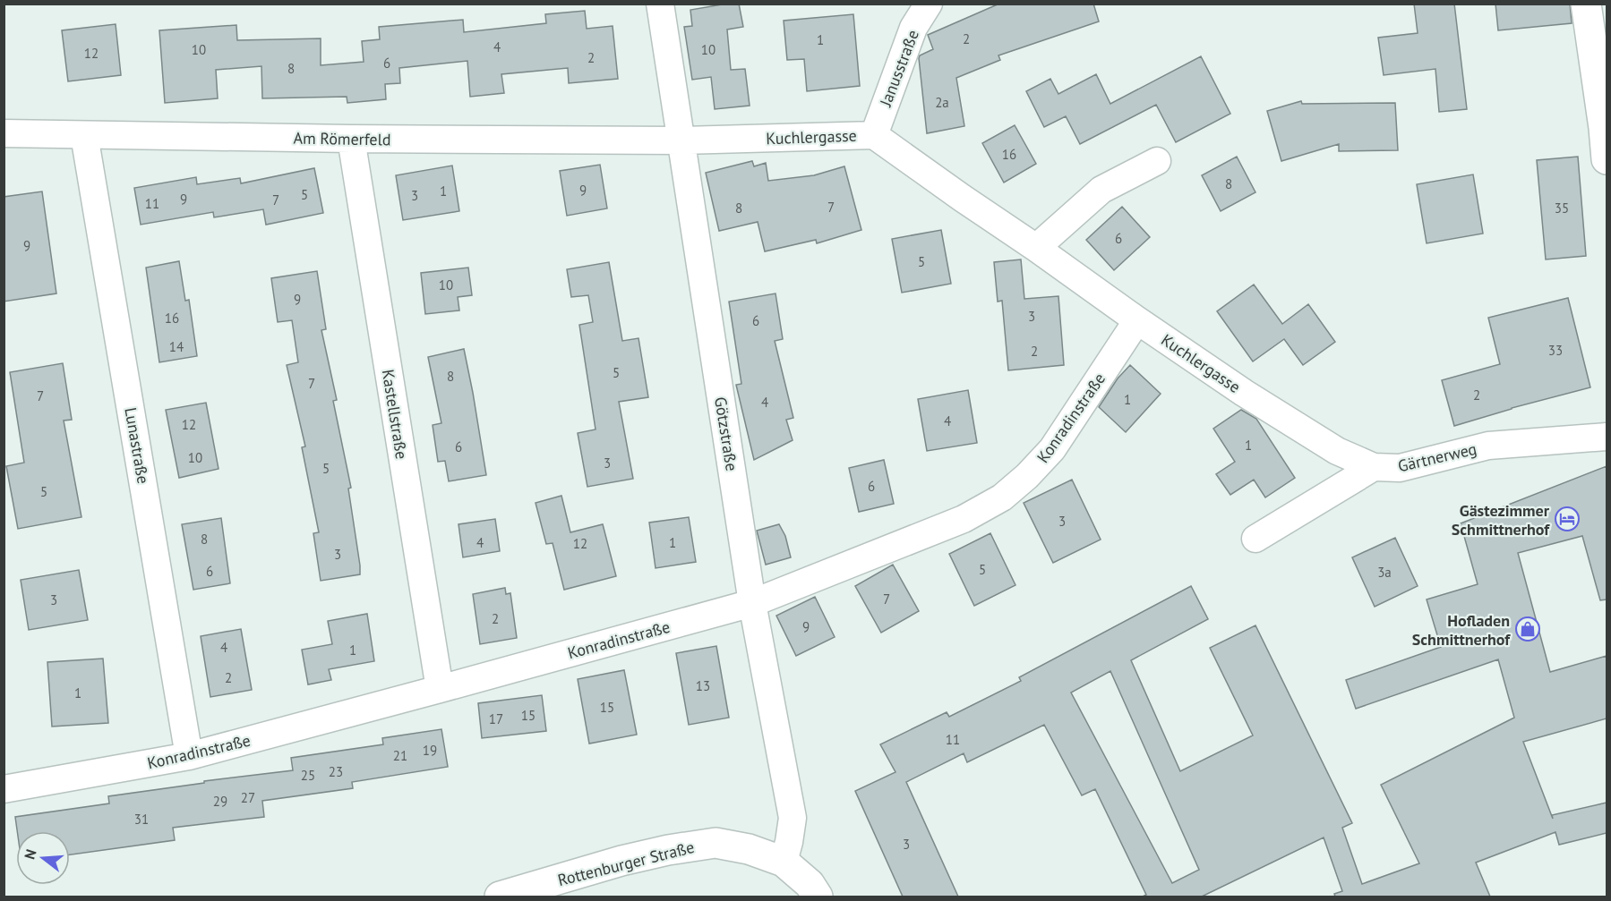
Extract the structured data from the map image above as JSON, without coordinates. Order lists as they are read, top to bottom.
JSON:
{
  "streets": {
    "street": [
      "Janusstraße",
      "Kuchlergasse",
      "Am Römerfeld",
      "Kastellstraße",
      "Konradinstraße",
      "Götzstraße",
      "Lunastraße",
      "Gärtnerweg",
      "Rottenburger Straße"
    ]
  },
  "crossings": [
    ["Janusstraße", "Kuchlergasse"],
    ["Kuchlergasse", "Am Römerfeld"],
    ["Kuchlergasse", "Konradinstraße"],
    ["Kuchlergasse", "Götzstraße"],
    ["Kuchlergasse", "Gärtnerweg"],
    ["Am Römerfeld", "Kastellstraße"],
    ["Am Römerfeld", "Götzstraße"],
    ["Am Römerfeld", "Lunastraße"],
    ["Kastellstraße", "Konradinstraße"],
    ["Konradinstraße", "Götzstraße"],
    ["Konradinstraße", "Lunastraße"],
    ["Götzstraße", "Rottenburger Straße"]
  ],
  "places": {
    "hotel": ["Gästezimmer Schmittnerhof"],
    "shop": ["Hofladen Schmittnerhof"]
  },
  "house_numbers": [
    "2",
    "1",
    "4",
    "10",
    "10",
    "12",
    "2",
    "6",
    "8",
    "2a",
    "16",
    "8",
    "9",
    "1",
    "5",
    "3",
    "9",
    "7",
    "11",
    "7",
    "8",
    "35",
    "6",
    "9",
    "5",
    "10",
    "9",
    "3",
    "16",
    "6",
    "14",
    "33",
    "2",
    "5",
    "8",
    "7",
    "2",
    "7",
    "1",
    "4",
    "4",
    "12",
    "1",
    "6",
    "10",
    "3",
    "5",
    "6",
    "5",
    "3",
    "8",
    "4",
    "1",
    "12",
    "3",
    "5",
    "6",
    "3a",
    "7",
    "3",
    "2",
    "9",
    "4",
    "1",
    "2",
    "13",
    "1",
    "15",
    "15",
    "17",
    "11",
    "19",
    "21",
    "23",
    "25",
    "27",
    "29",
    "31",
    "3"
  ],
  "north": "left"
}
